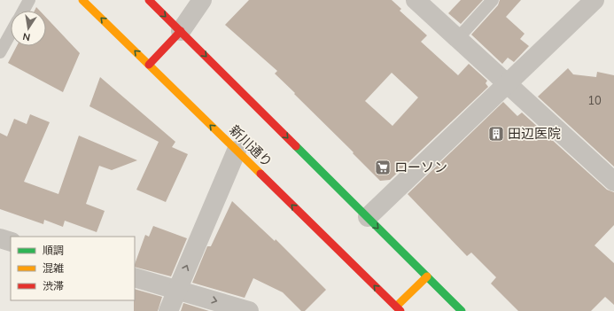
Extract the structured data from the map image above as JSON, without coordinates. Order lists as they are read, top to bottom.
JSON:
{
  "streets": {
    "main road": ["新川通り"]
  },
  "places": {
    "building": ["田辺医院"],
    "supermarket": ["ローソン"]
  },
  "house_numbers": ["10"],
  "legend": ["順調", "混雑", "渋滞"],
  "north": "bottom"
}
